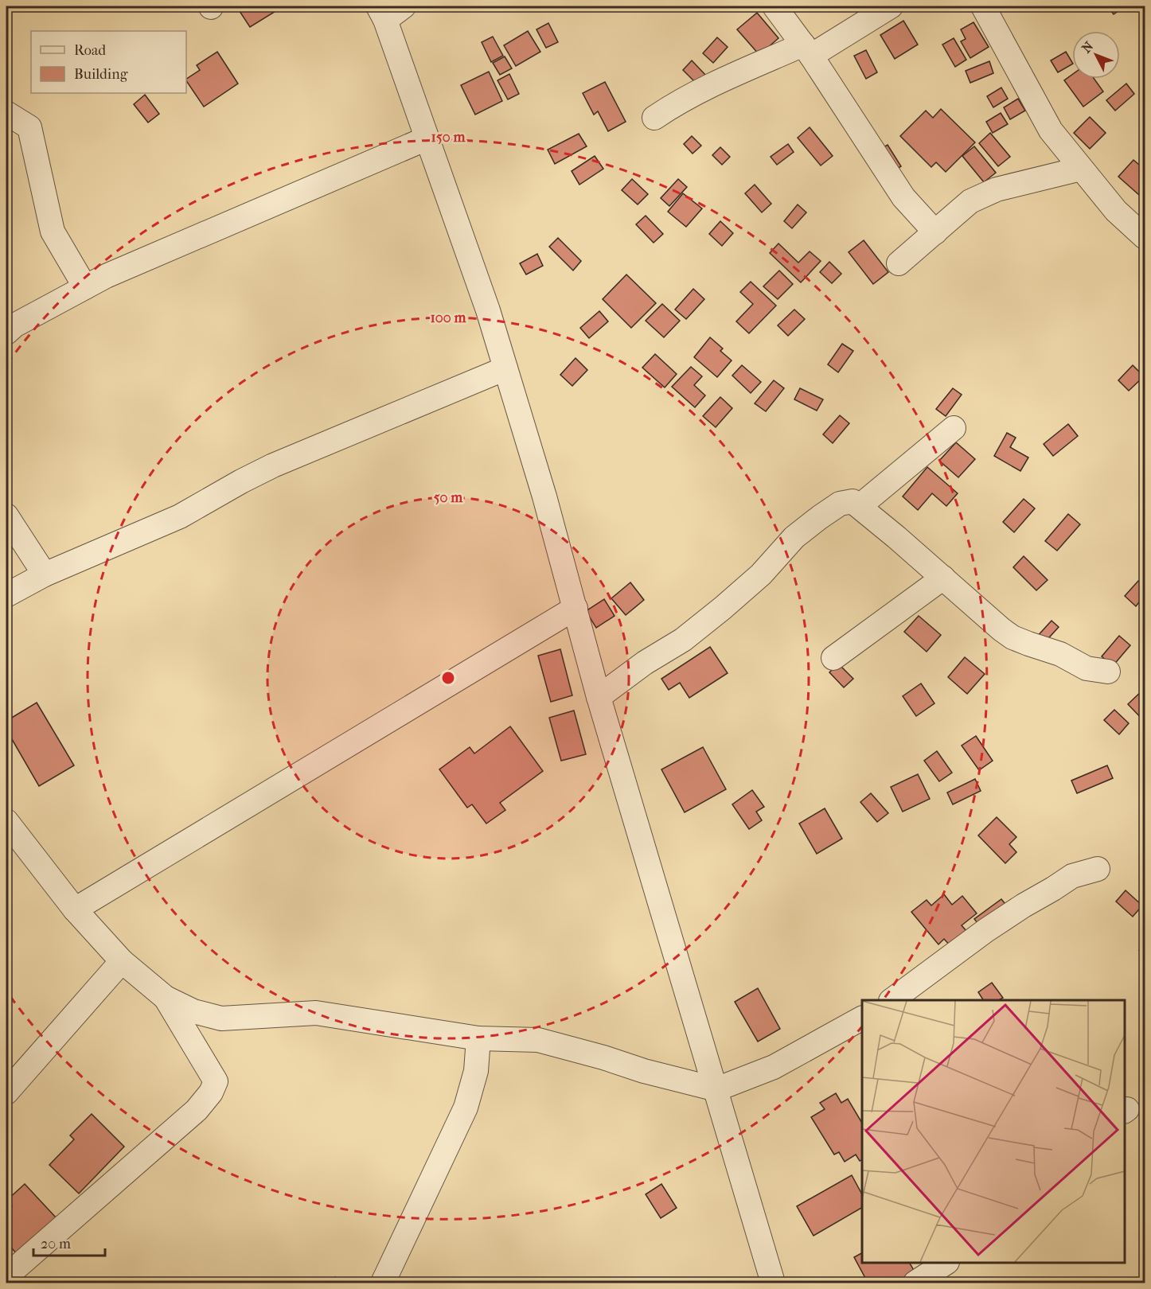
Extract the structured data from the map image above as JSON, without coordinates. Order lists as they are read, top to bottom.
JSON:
{
  "legend": ["Road", "Building"],
  "scale_bar": "20 m",
  "north": "top left",
  "rings": ["150 m", "100 m", "50 m"]
}
